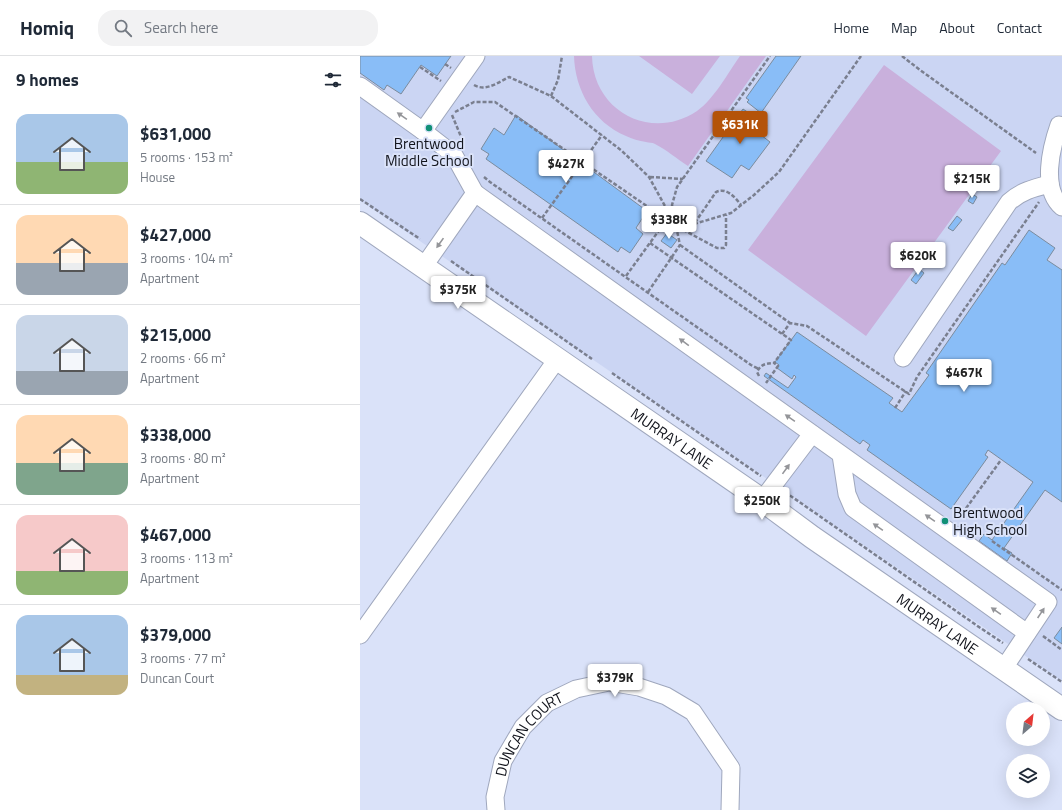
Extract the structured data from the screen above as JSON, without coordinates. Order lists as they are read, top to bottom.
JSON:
{
  "streets": {
    "main road": ["MURRAY LANE"],
    "street": ["DUNCAN COURT"]
  },
  "places": ["Brentwood Middle School", "Brentwood High School"],
  "north": "top right",
  "page": {
    "header": "Homiq",
    "search": "Search here",
    "nav": [
      "Home",
      "Map",
      "About",
      "Contact"
    ],
    "heading": "9 homes",
    "list": [
      {
        "name": "$631,000",
        "note": "5 rooms · 153 m² · House"
      },
      {
        "name": "$427,000",
        "note": "3 rooms · 104 m² · Apartment"
      },
      {
        "name": "$215,000",
        "note": "2 rooms · 66 m² · Apartment"
      },
      {
        "name": "$338,000",
        "note": "3 rooms · 80 m² · Apartment"
      },
      {
        "name": "$467,000",
        "note": "3 rooms · 113 m² · Apartment"
      },
      {
        "name": "$379,000",
        "note": "3 rooms · 77 m² · Duncan Court"
      }
    ],
    "price": [
      "$631K",
      "$427K",
      "$215K",
      "$338K",
      "$620K",
      "$375K",
      "$467K",
      "$250K",
      "$379K"
    ]
  }
}
